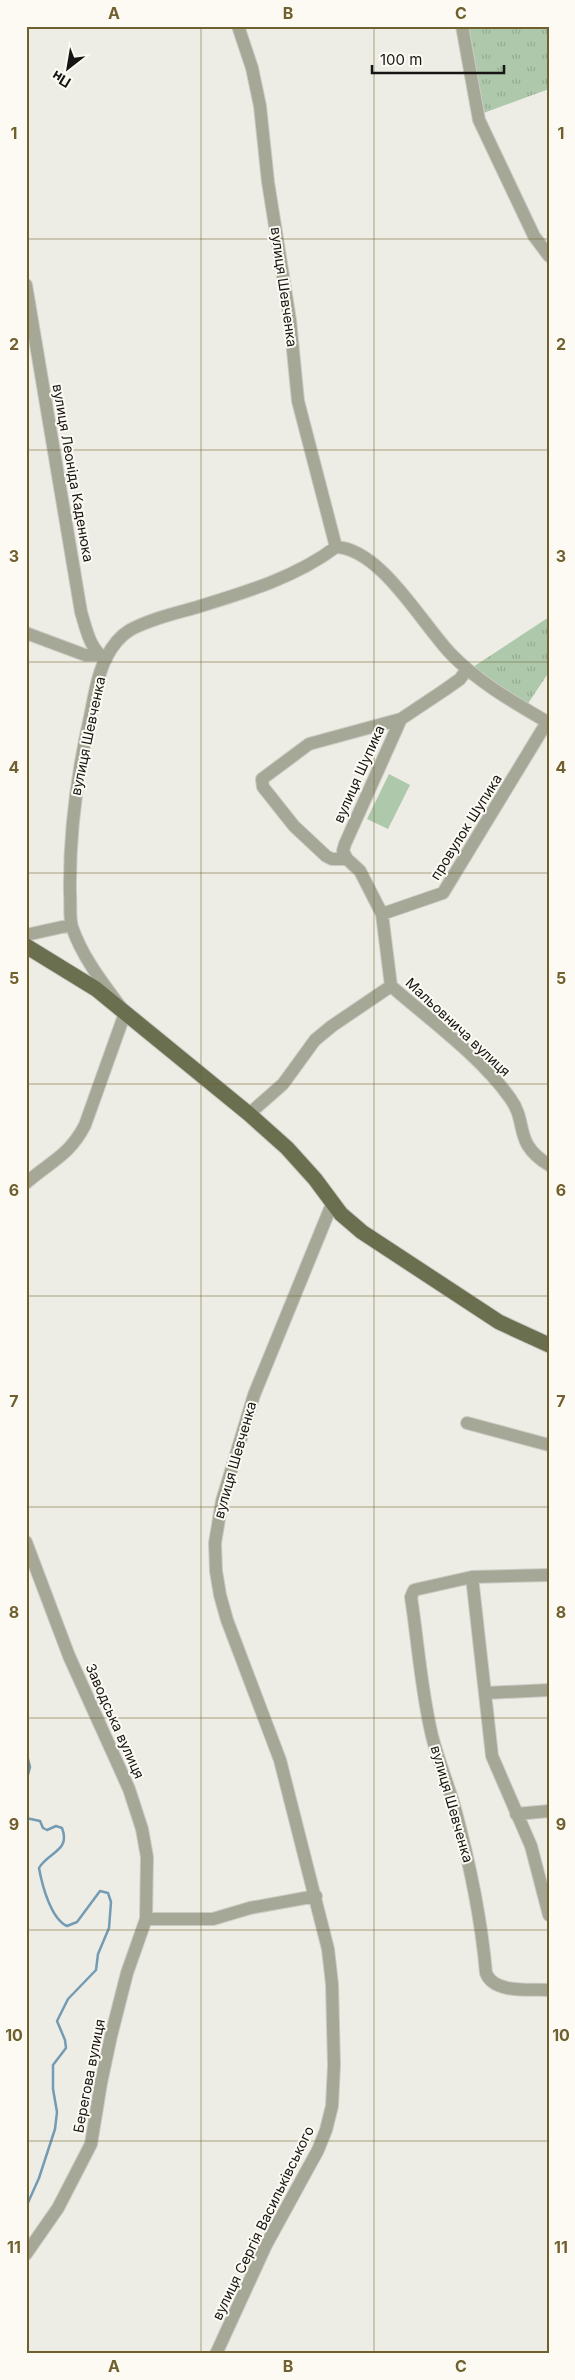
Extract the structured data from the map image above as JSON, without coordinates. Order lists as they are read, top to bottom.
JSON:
{
  "streets": {
    "main road": ["вулиця Шевченка"],
    "street": [
      "вулиця Леоніда Каденюка",
      "вулиця Шупика",
      "провулок Шупика",
      "Мальовнича вулиця",
      "Заводська вулиця",
      "Берегова вулиця",
      "вулиця Сергія Васильківського"
    ]
  },
  "crossings": [
    ["вулиця Шевченка", "вулиця Леоніда Каденюка"],
    ["вулиця Шевченка", "вулиця Сергія Васильківського"],
    ["Заводська вулиця", "Берегова вулиця"]
  ],
  "scale_bar": "100 m",
  "north": "bottom left",
  "grid": {
    "columns": ["A", "B", "C"],
    "rows": [
      "1",
      "2",
      "3",
      "4",
      "5",
      "6",
      "7",
      "8",
      "9",
      "10",
      "11"
    ]
  }
}
